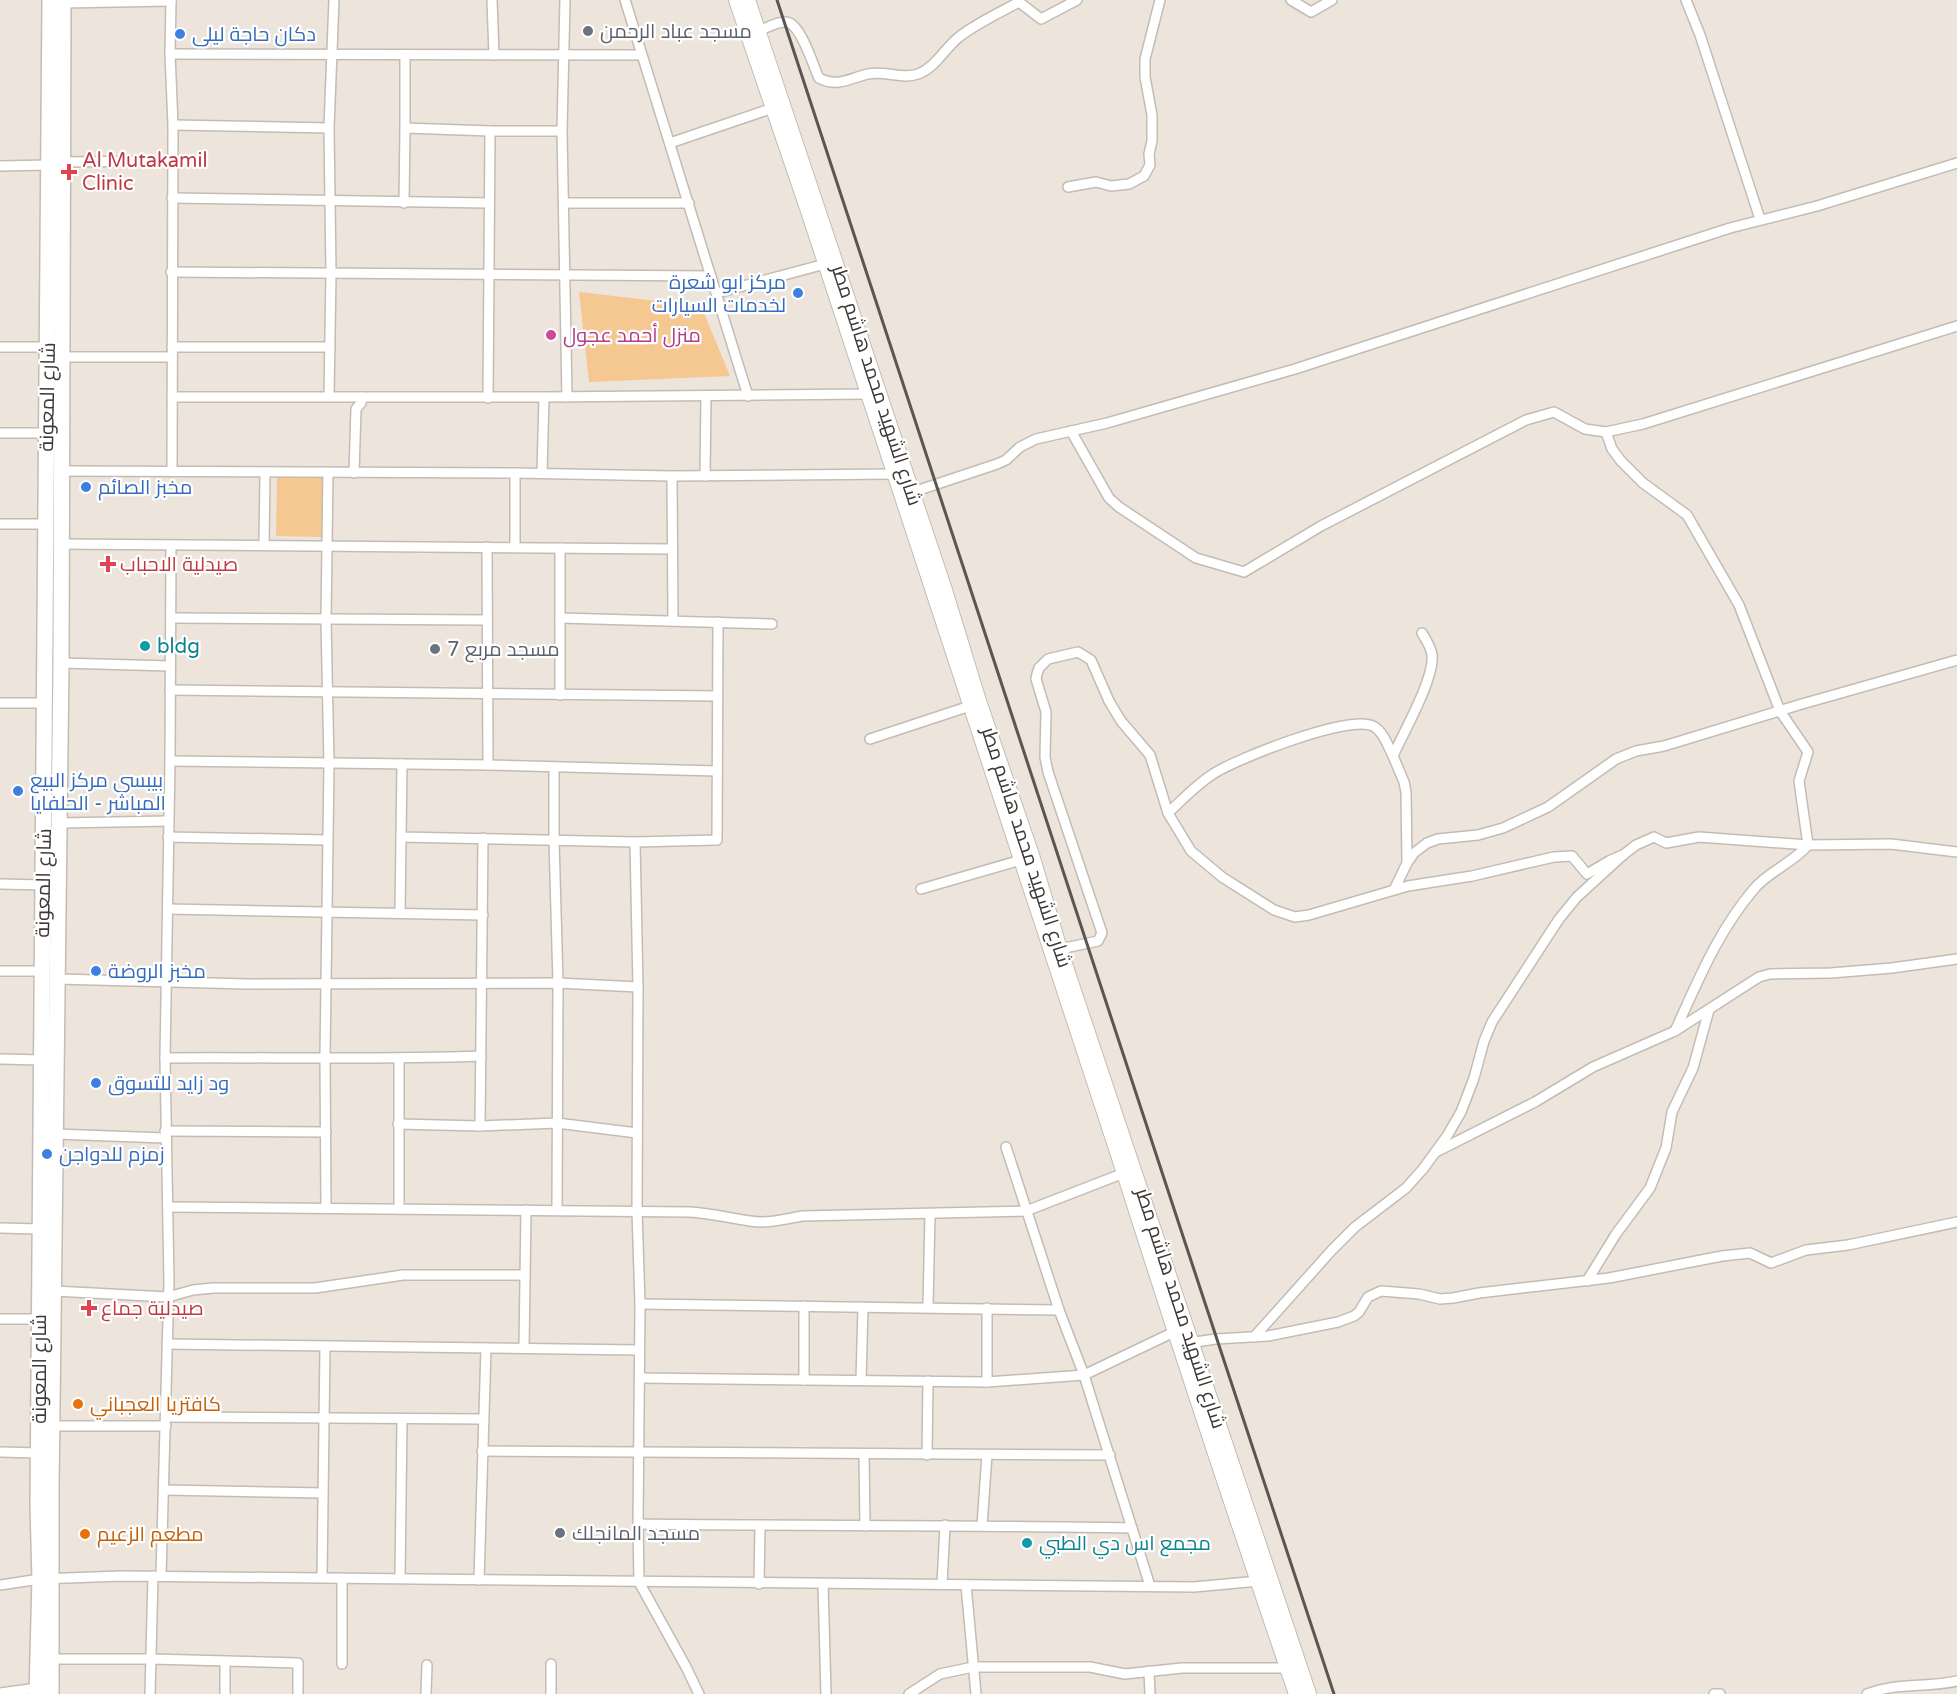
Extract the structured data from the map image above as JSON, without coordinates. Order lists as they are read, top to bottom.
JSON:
{
  "streets": {
    "highway": ["شارع المعونة"],
    "main road": ["شارع الشهيد محمد هاشم مطر"]
  },
  "places": {
    "other": [
      "مسجد عباد الرحمن",
      "دكان حاجة ليلى",
      "مركز ابو شعرة لخدمات السيارات",
      "منزل أحمد عجول",
      "مخبز الصائم",
      "bldg",
      "مسجد مربع 7",
      "بيبسي مركز البيع المباشر - الحلفايا",
      "مخبز الروضة",
      "ود زايد للتسوق",
      "زمزم للدواجن",
      "كافتريا العجباني",
      "مسجد المانجلك",
      "مطعم الزعيم",
      "مجمع اس دي الطبي"
    ],
    "health": ["Al Mutakamil Clinic", "صيدلية الاحباب", "صيدلية جماع"]
  }
}
